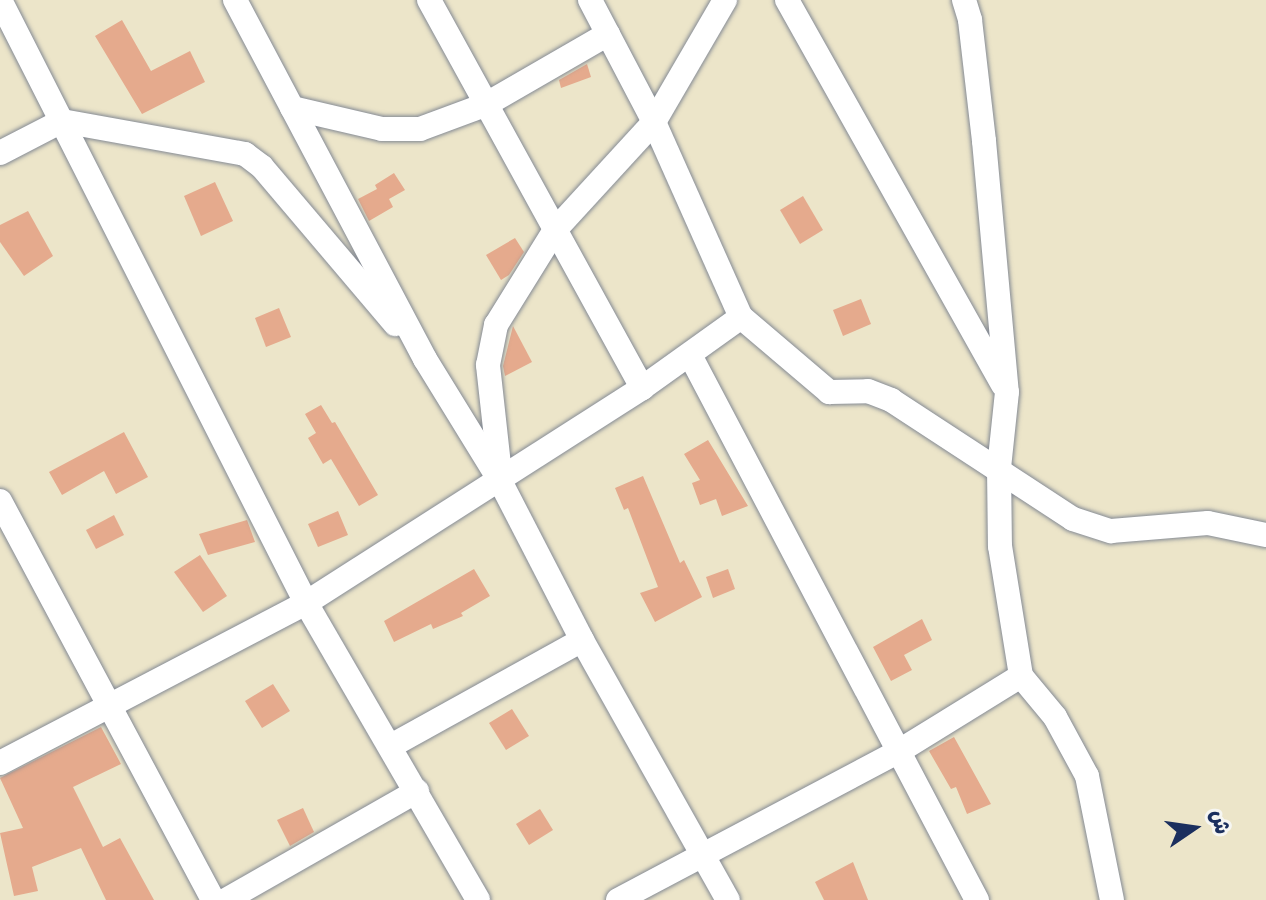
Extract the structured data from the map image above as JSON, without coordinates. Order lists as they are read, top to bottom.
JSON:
{
  "north": "right"
}
